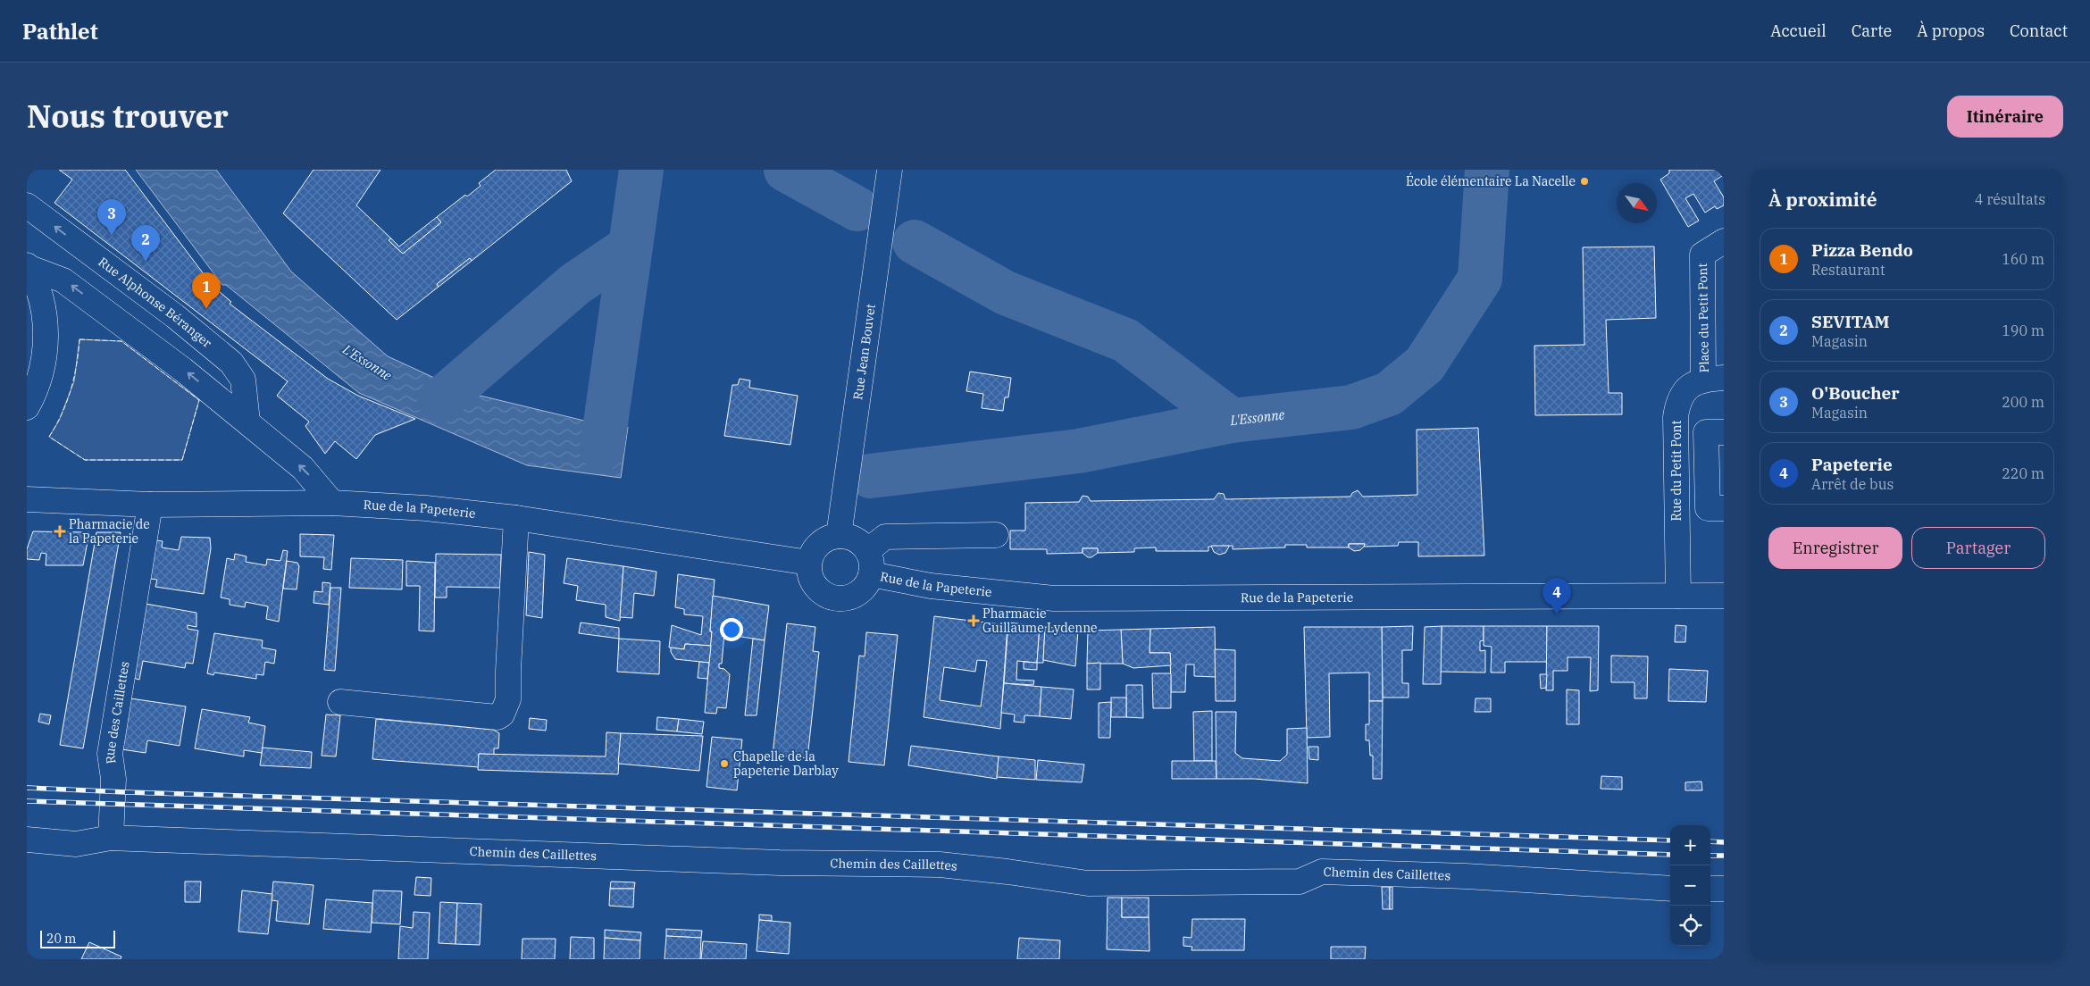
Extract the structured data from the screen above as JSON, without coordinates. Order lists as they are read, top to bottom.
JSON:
{
  "streets": {
    "street": [
      "Rue Alphonse Béranger",
      "Place du Petit Pont",
      "Rue Jean Bouvet",
      "Rue du Petit Pont",
      "Rue de la Papeterie",
      "Rue des Caillettes",
      "Chemin des Caillettes"
    ]
  },
  "crossings": [
    ["Place du Petit Pont", "Rue du Petit Pont"],
    ["Rue Jean Bouvet", "Rue de la Papeterie"],
    ["Rue du Petit Pont", "Rue de la Papeterie"],
    ["Rue de la Papeterie", "Rue des Caillettes"],
    ["Rue des Caillettes", "Chemin des Caillettes"]
  ],
  "water": ["L'Essonne"],
  "places": {
    "other": ["École élémentaire La Nacelle", "Chapelle de la papeterie Darblay"],
    "health": ["Pharmacie de la Papeterie", "Pharmacie Guillaume Lydenne"]
  },
  "scale_bar": "20 m",
  "north": "bottom right",
  "page": {
    "header": "Pathlet",
    "nav": [
      "Accueil",
      "Carte",
      "À propos",
      "Contact"
    ],
    "title": "Nous trouver",
    "buttons": [
      "Itinéraire",
      ["Enregistrer", "Partager"]
    ],
    "heading": ["À proximité", "4 résultats"],
    "pins": [
      "3",
      "2",
      "1",
      "4"
    ],
    "list": [
      {
        "mark": "1",
        "name": "Pizza Bendo",
        "note": "Restaurant",
        "value": "160 m"
      },
      {
        "mark": "2",
        "name": "SEVITAM",
        "note": "Magasin",
        "value": "190 m"
      },
      {
        "mark": "3",
        "name": "O'Boucher",
        "note": "Magasin",
        "value": "200 m"
      },
      {
        "mark": "4",
        "name": "Papeterie",
        "note": "Arrêt de bus",
        "value": "220 m"
      }
    ],
    "map_buttons": ["+", "−"],
    "scale": "20 m"
  }
}
